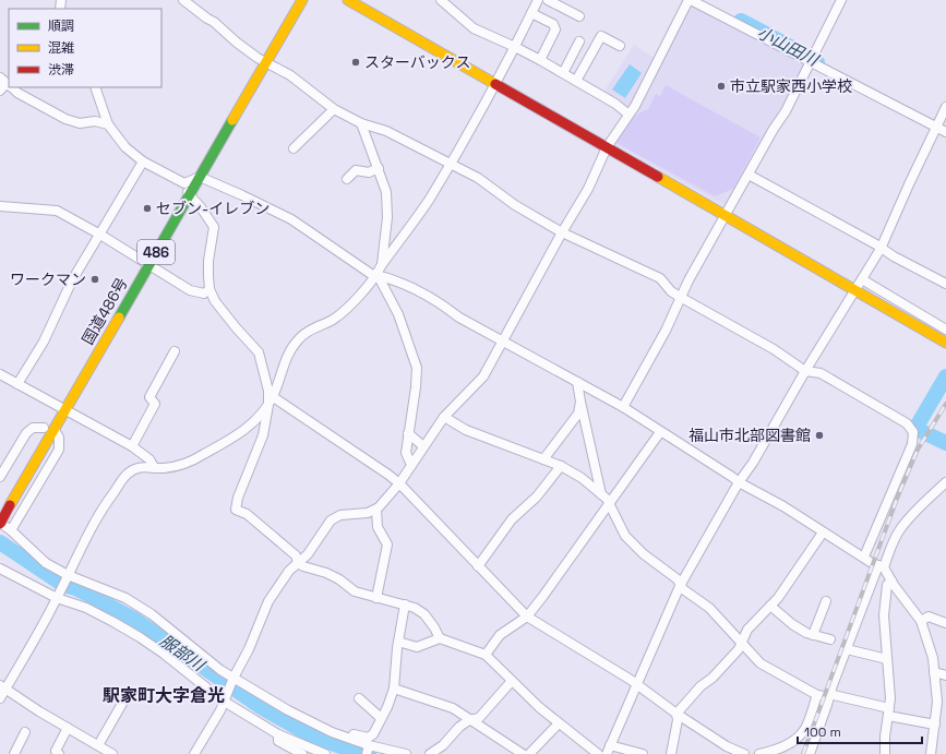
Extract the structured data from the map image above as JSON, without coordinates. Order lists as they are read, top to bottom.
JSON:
{
  "streets": {
    "main road": ["486", "国道486号"]
  },
  "districts": ["駅家町大字倉光"],
  "water": ["小山田川", "服部川"],
  "places": [
    "スターバックス",
    "市立駅家西小学校",
    "セブン-イレブン",
    "ワークマン",
    "福山市北部図書館"
  ],
  "legend": ["順調", "混雑", "渋滞"],
  "scale_bar": "100 m"
}
